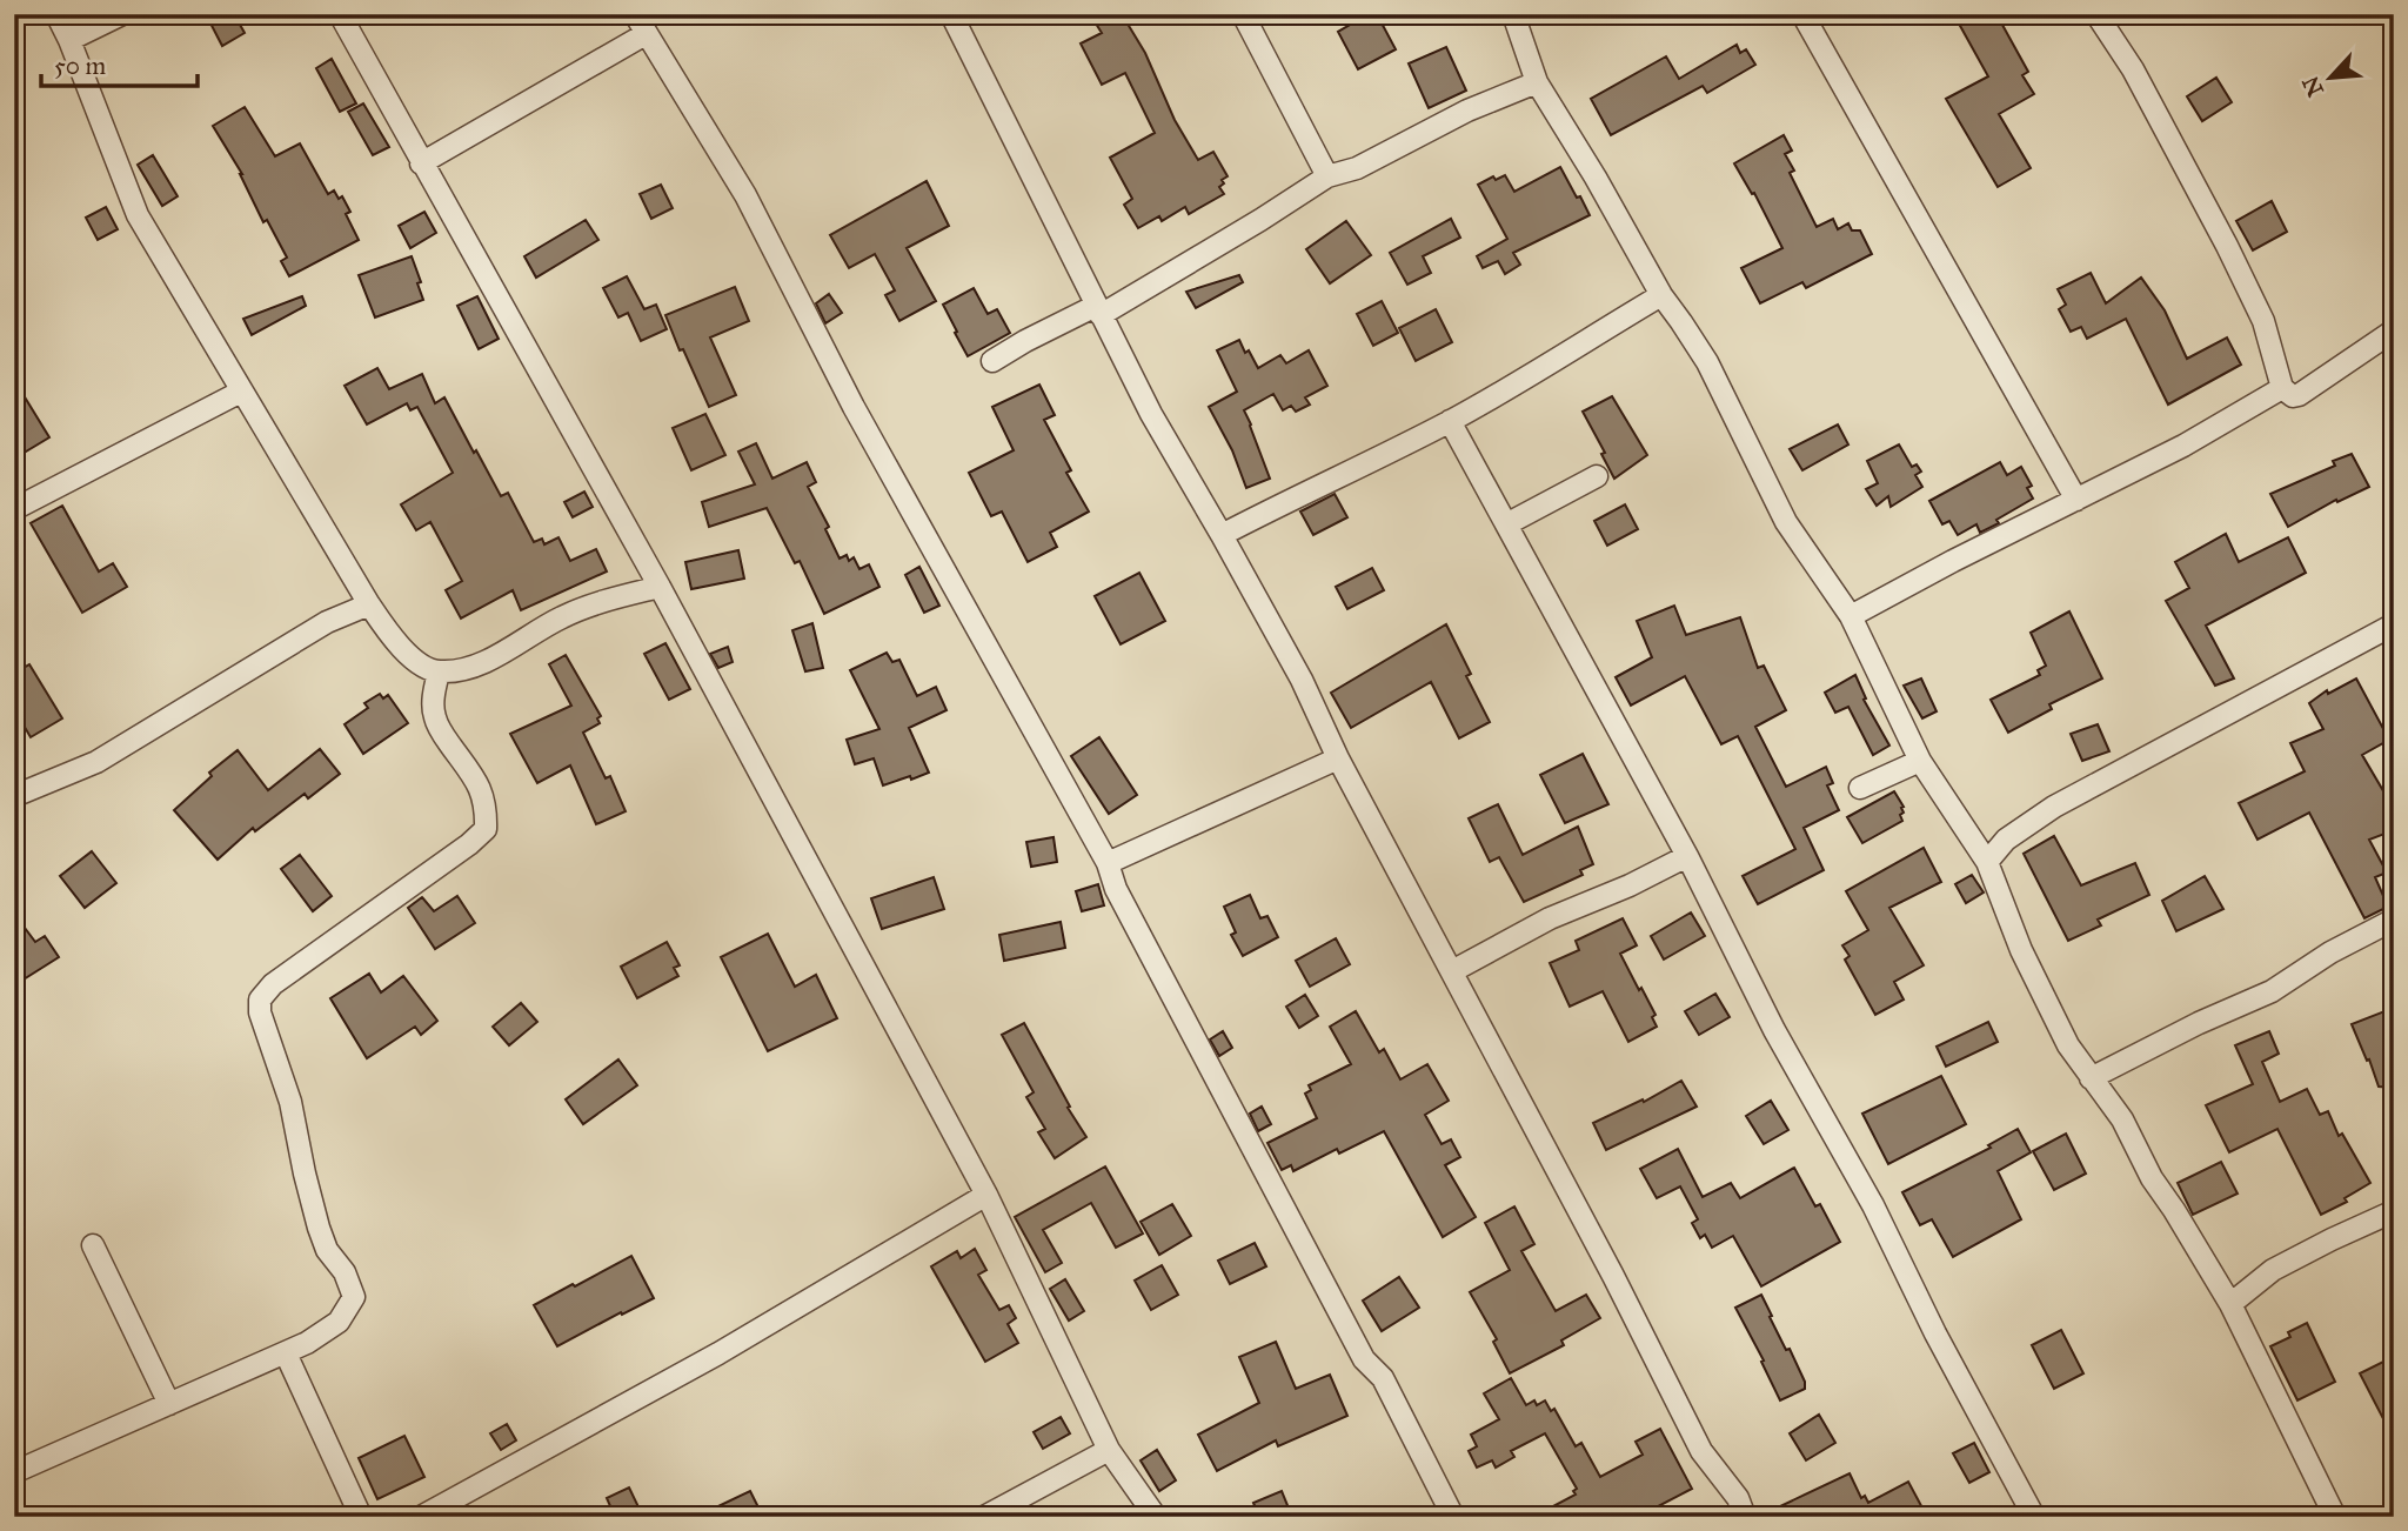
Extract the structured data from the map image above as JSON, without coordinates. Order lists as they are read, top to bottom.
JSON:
{
  "scale_bar": "50 m",
  "north": "bottom left"
}
